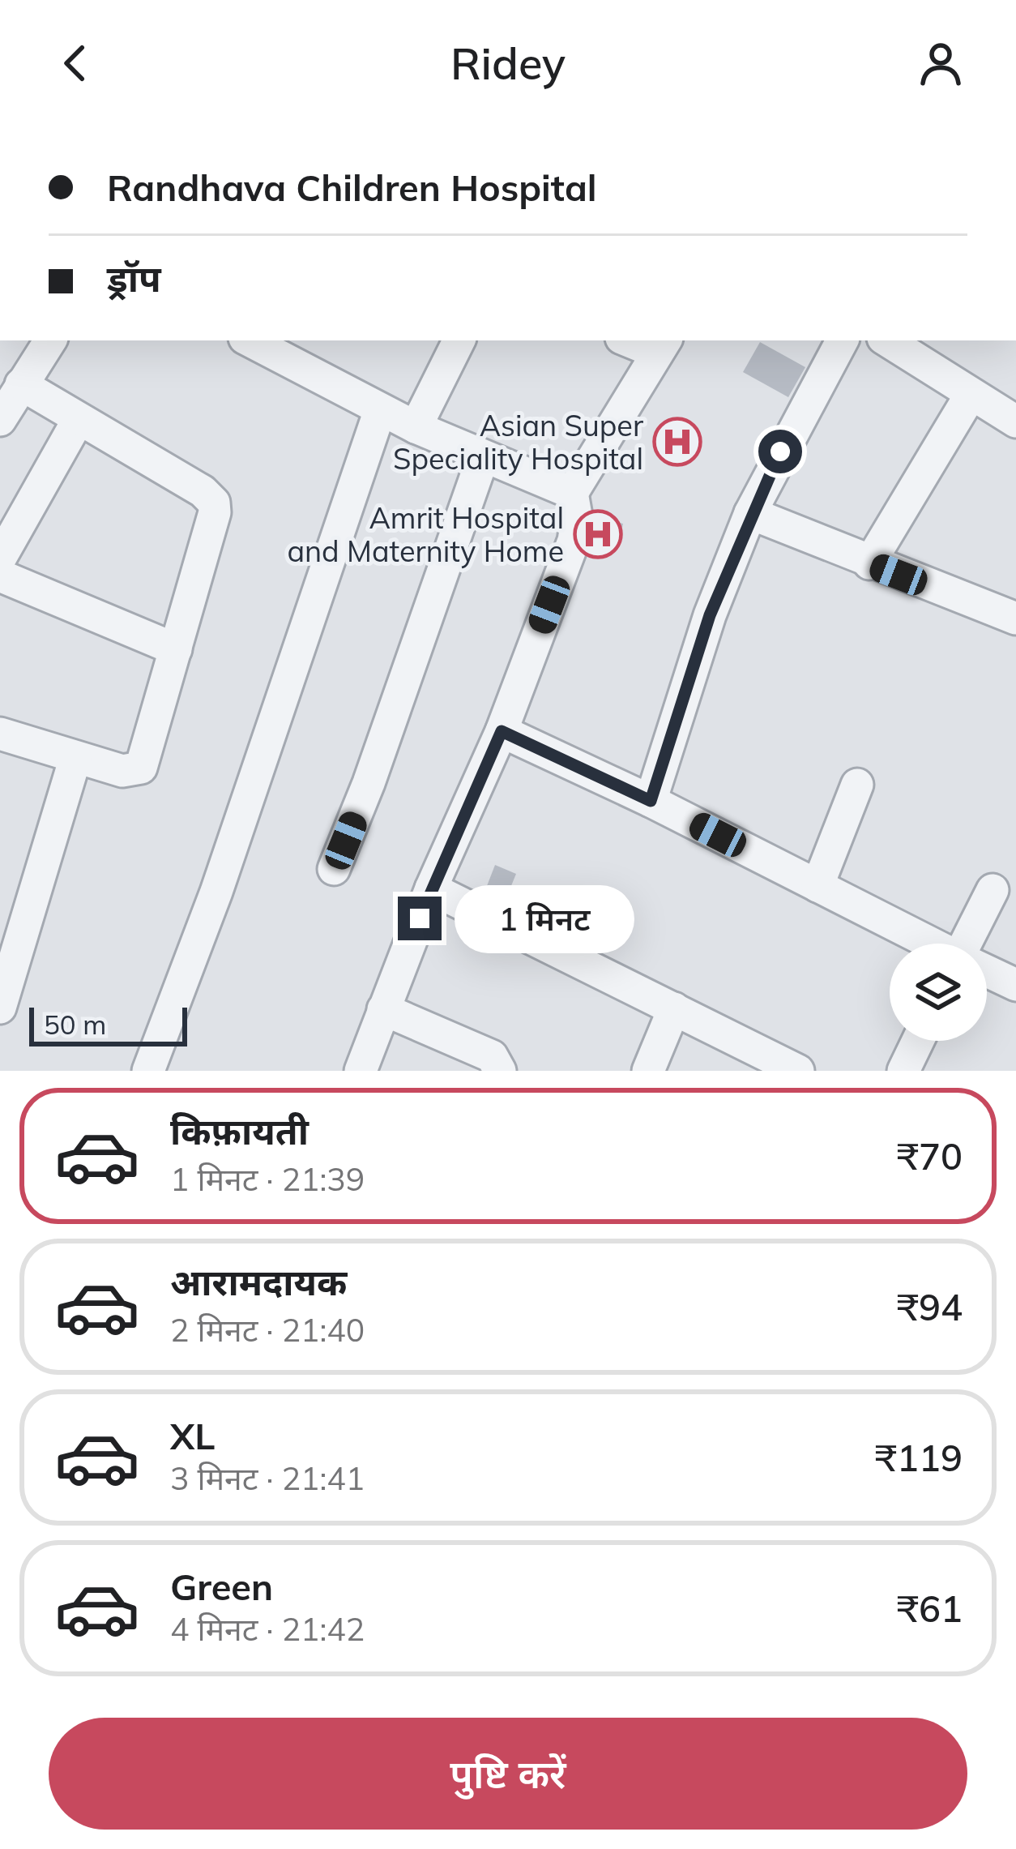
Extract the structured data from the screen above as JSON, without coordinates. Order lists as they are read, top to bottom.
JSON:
{
  "places": {
    "hospital": ["Asian Super Speciality Hospital", "Amrit Hospital and Maternity Home"]
  },
  "scale_bar": "50 m",
  "page": {
    "header": "Ridey",
    "banner": ["Randhava Children Hospital", "ड्रॉप"],
    "bubble": "1 मिनट",
    "scale": "50 m",
    "list": [
      {
        "name": "किफ़ायती",
        "note": "1 मिनट · 21:39",
        "value": "₹70"
      },
      {
        "name": "आरामदायक",
        "note": "2 मिनट · 21:40",
        "value": "₹94"
      },
      {
        "name": "XL",
        "note": "3 मिनट · 21:41",
        "value": "₹119"
      },
      {
        "name": "Green",
        "note": "4 मिनट · 21:42",
        "value": "₹61"
      }
    ],
    "buttons": "पुष्टि करें"
  }
}
